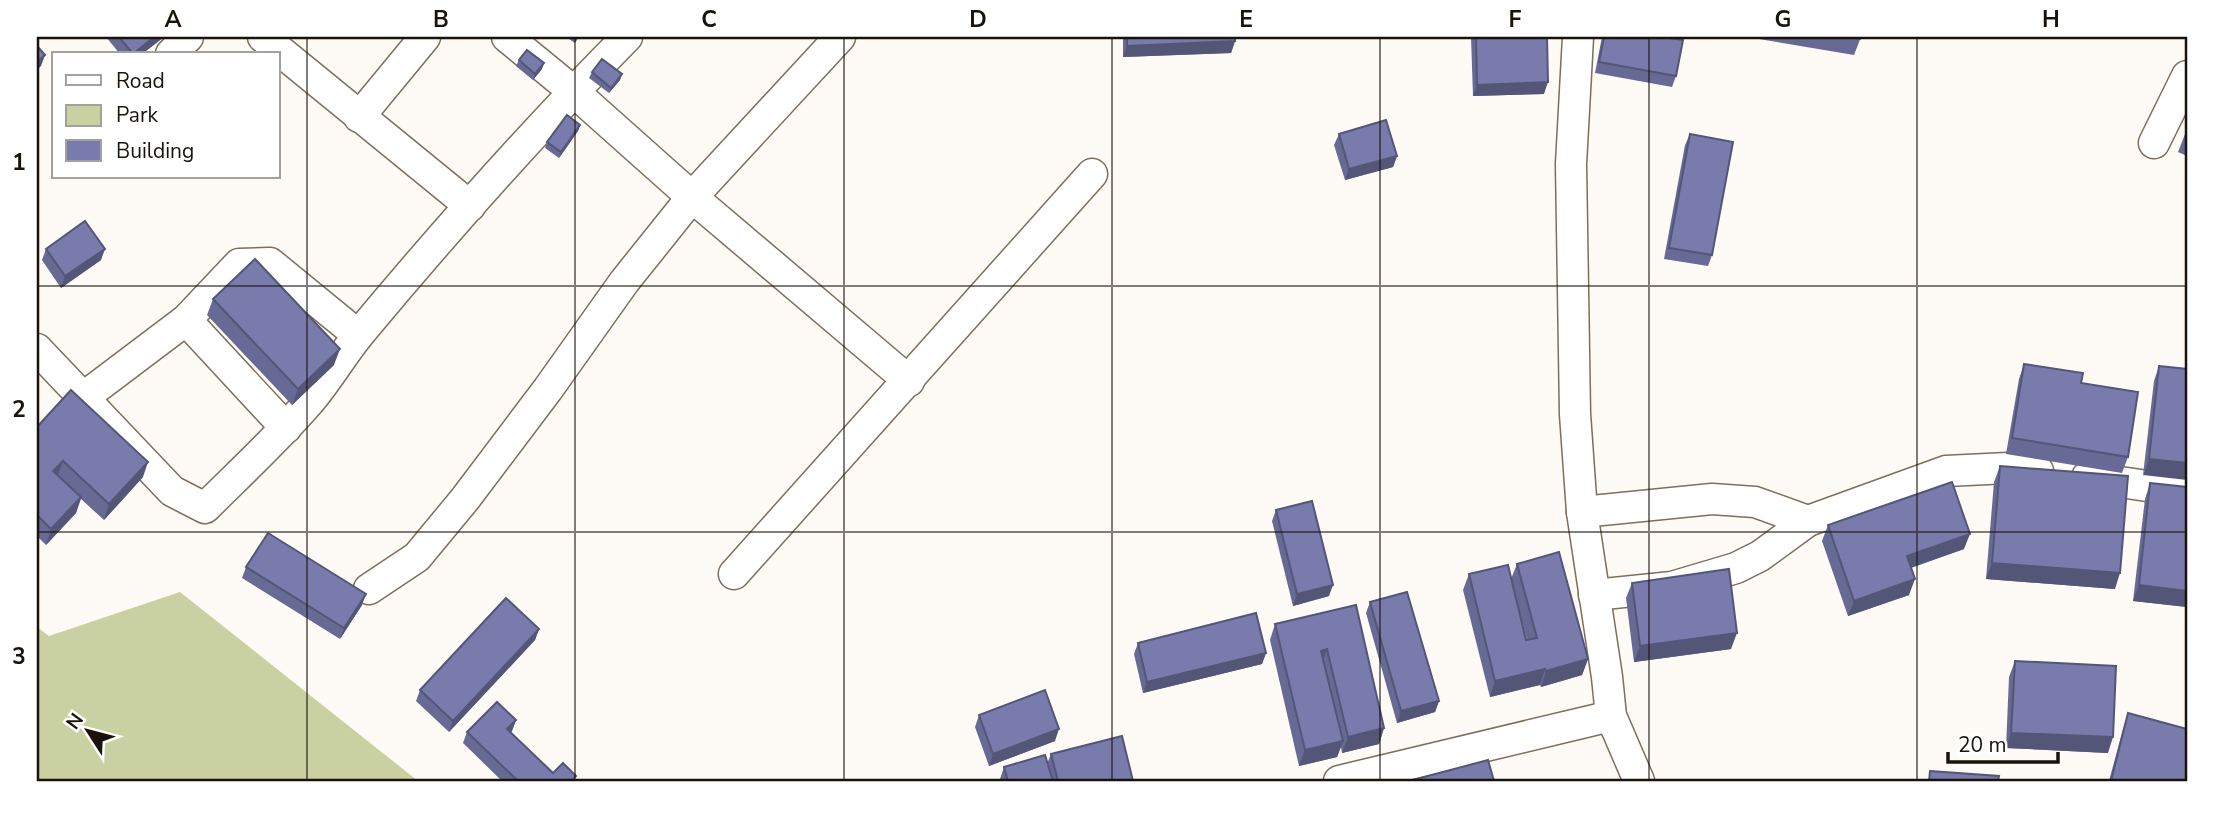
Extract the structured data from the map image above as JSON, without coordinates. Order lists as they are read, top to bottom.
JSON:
{
  "legend": ["Road", "Park", "Building"],
  "scale_bar": "20 m",
  "north": "top left",
  "grid": {
    "columns": [
      "A",
      "B",
      "C",
      "D",
      "E",
      "F",
      "G",
      "H"
    ],
    "rows": ["1", "2", "3"]
  }
}
